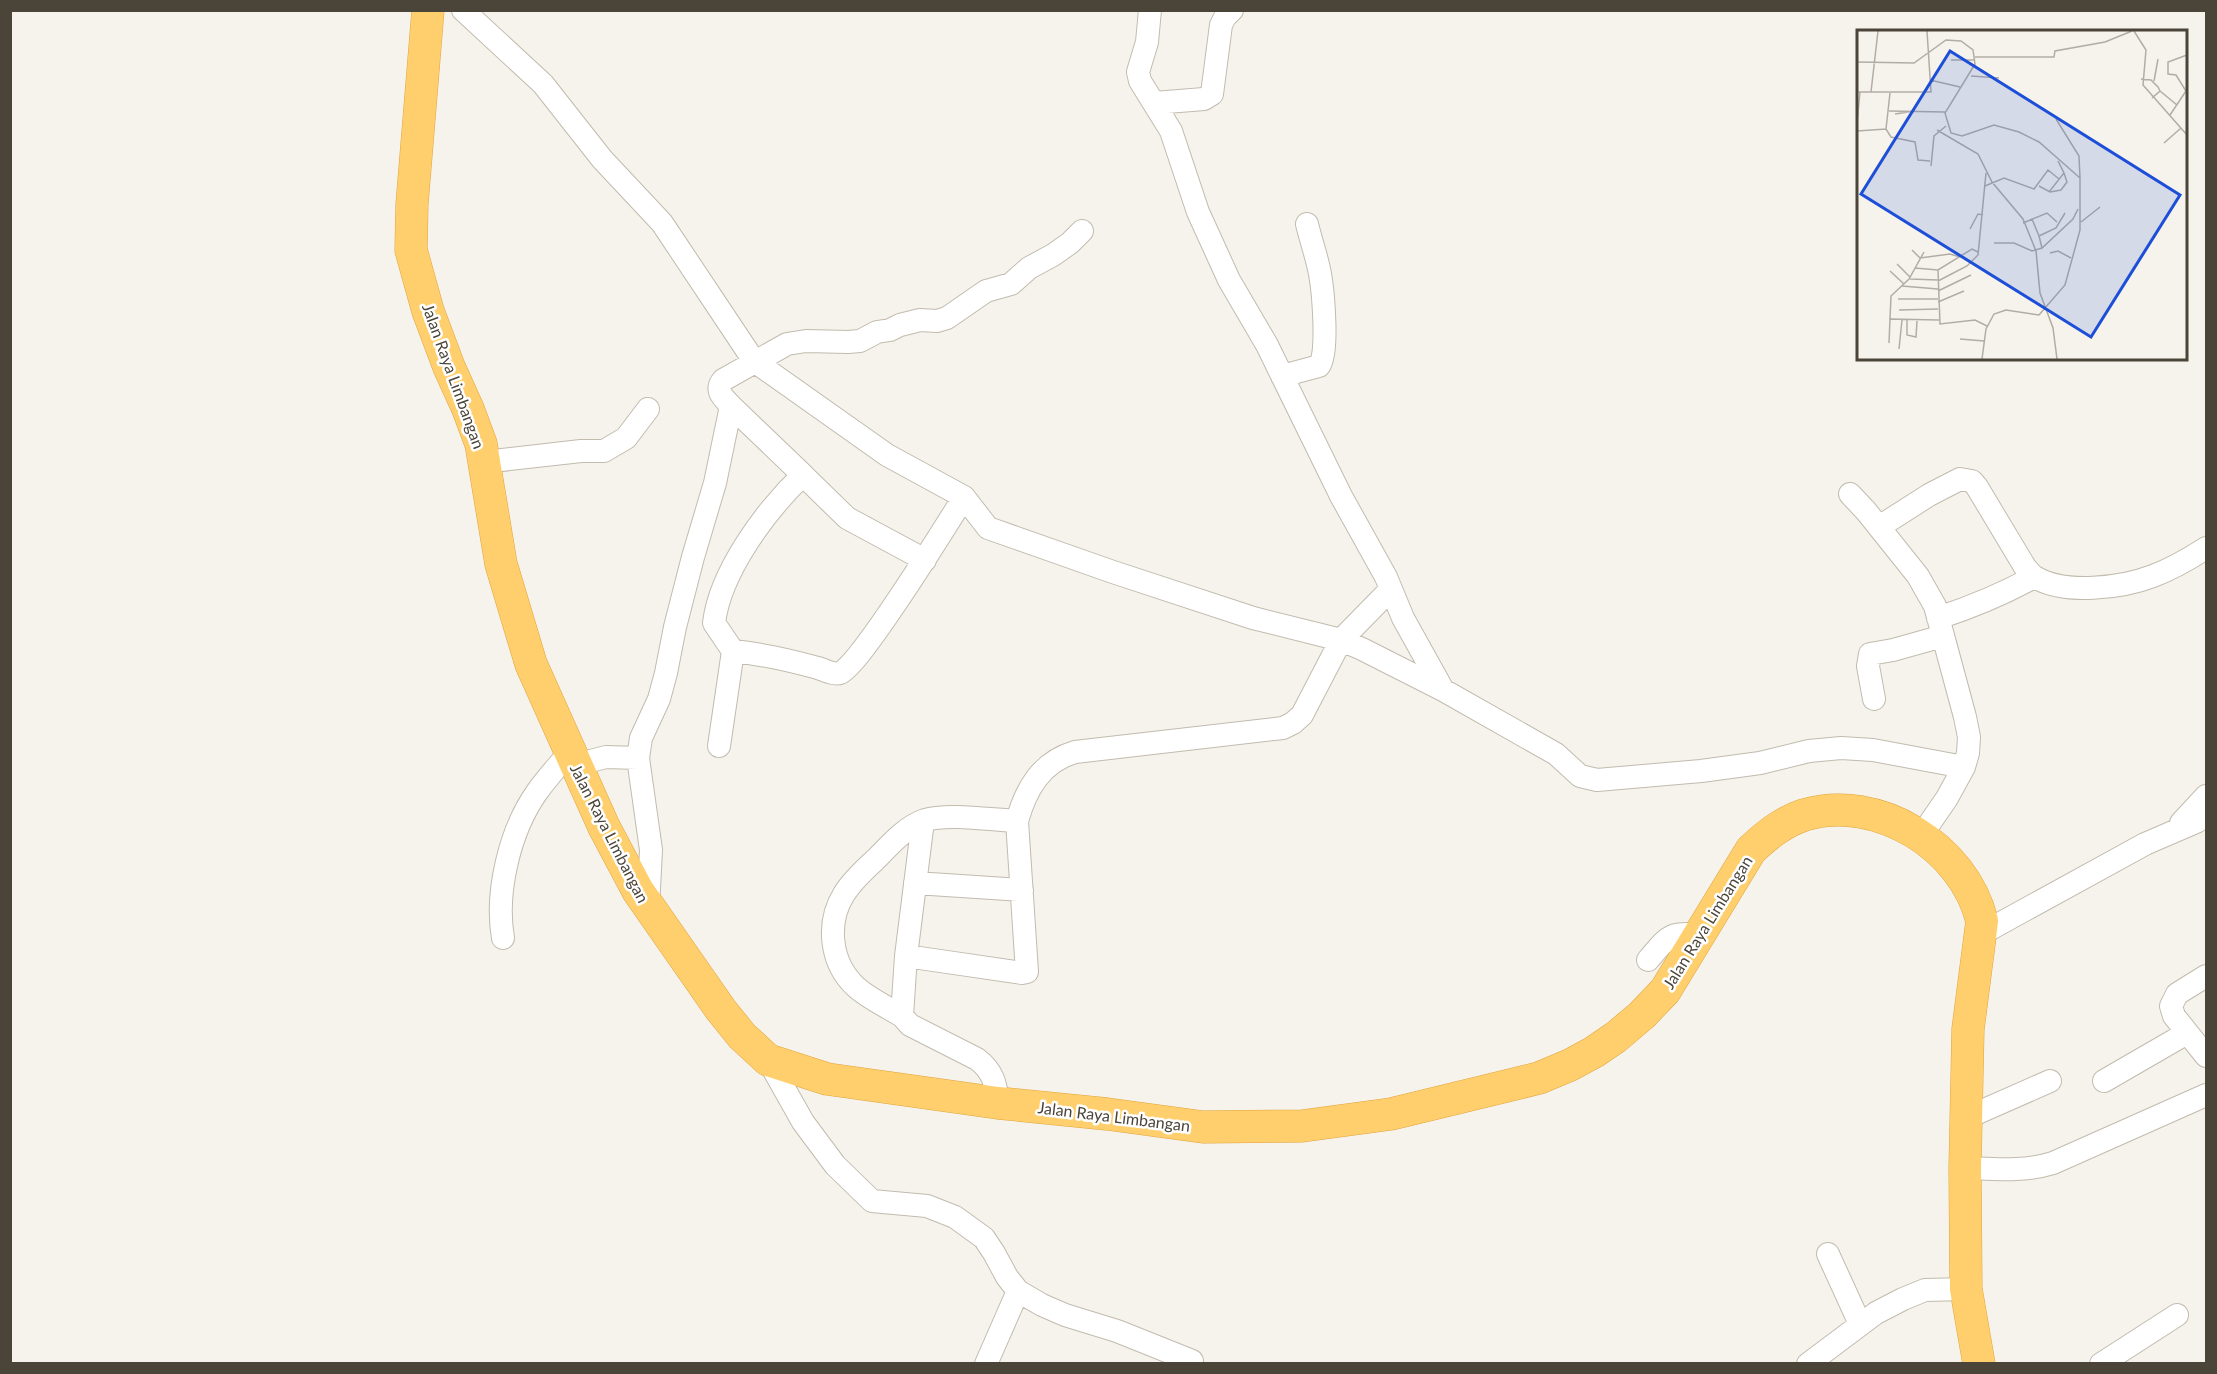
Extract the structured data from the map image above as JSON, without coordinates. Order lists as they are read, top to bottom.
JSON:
{
  "streets": {
    "highway": ["Jalan Raya Limbangan"]
  }
}
